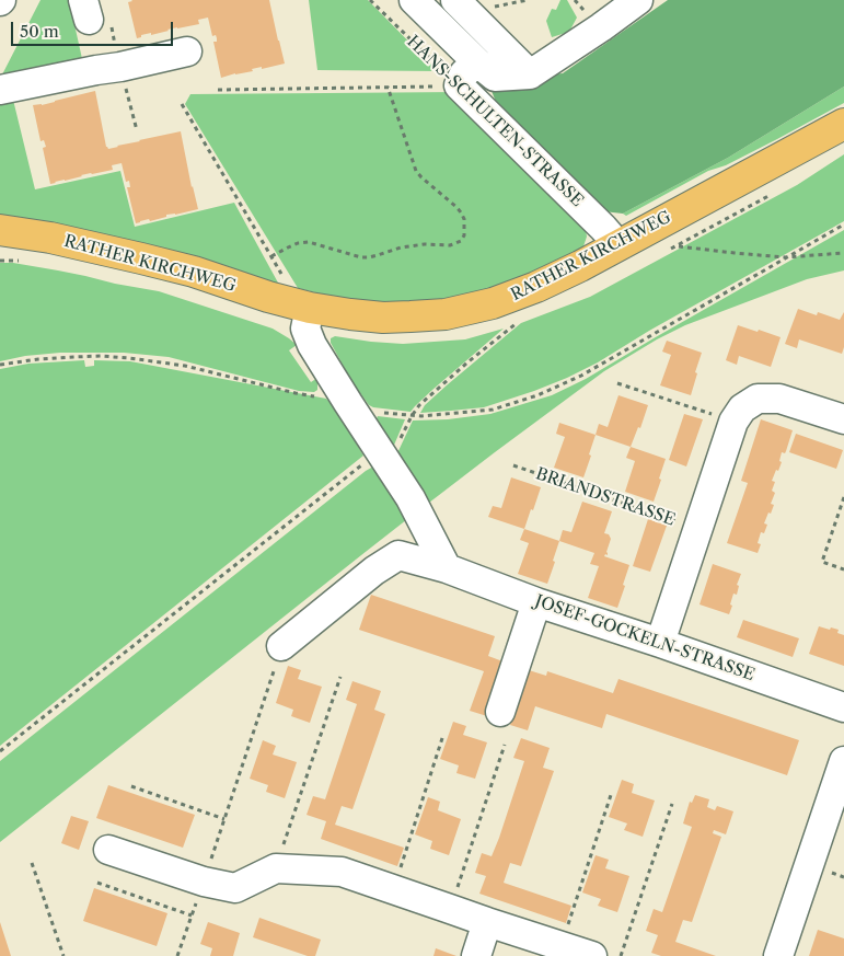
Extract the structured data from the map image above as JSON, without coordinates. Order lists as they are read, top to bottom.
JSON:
{
  "streets": {
    "main road": ["RATHER KIRCHWEG"],
    "street": ["HANS-SCHULTEN-STRASSE", "BRIANDSTRASSE", "JOSEF-GOCKELN-STRASSE"]
  },
  "crossings": [
    ["HANS-SCHULTEN-STRASSE", "RATHER KIRCHWEG"],
    ["BRIANDSTRASSE", "JOSEF-GOCKELN-STRASSE"]
  ],
  "scale_bar": "50 m"
}
